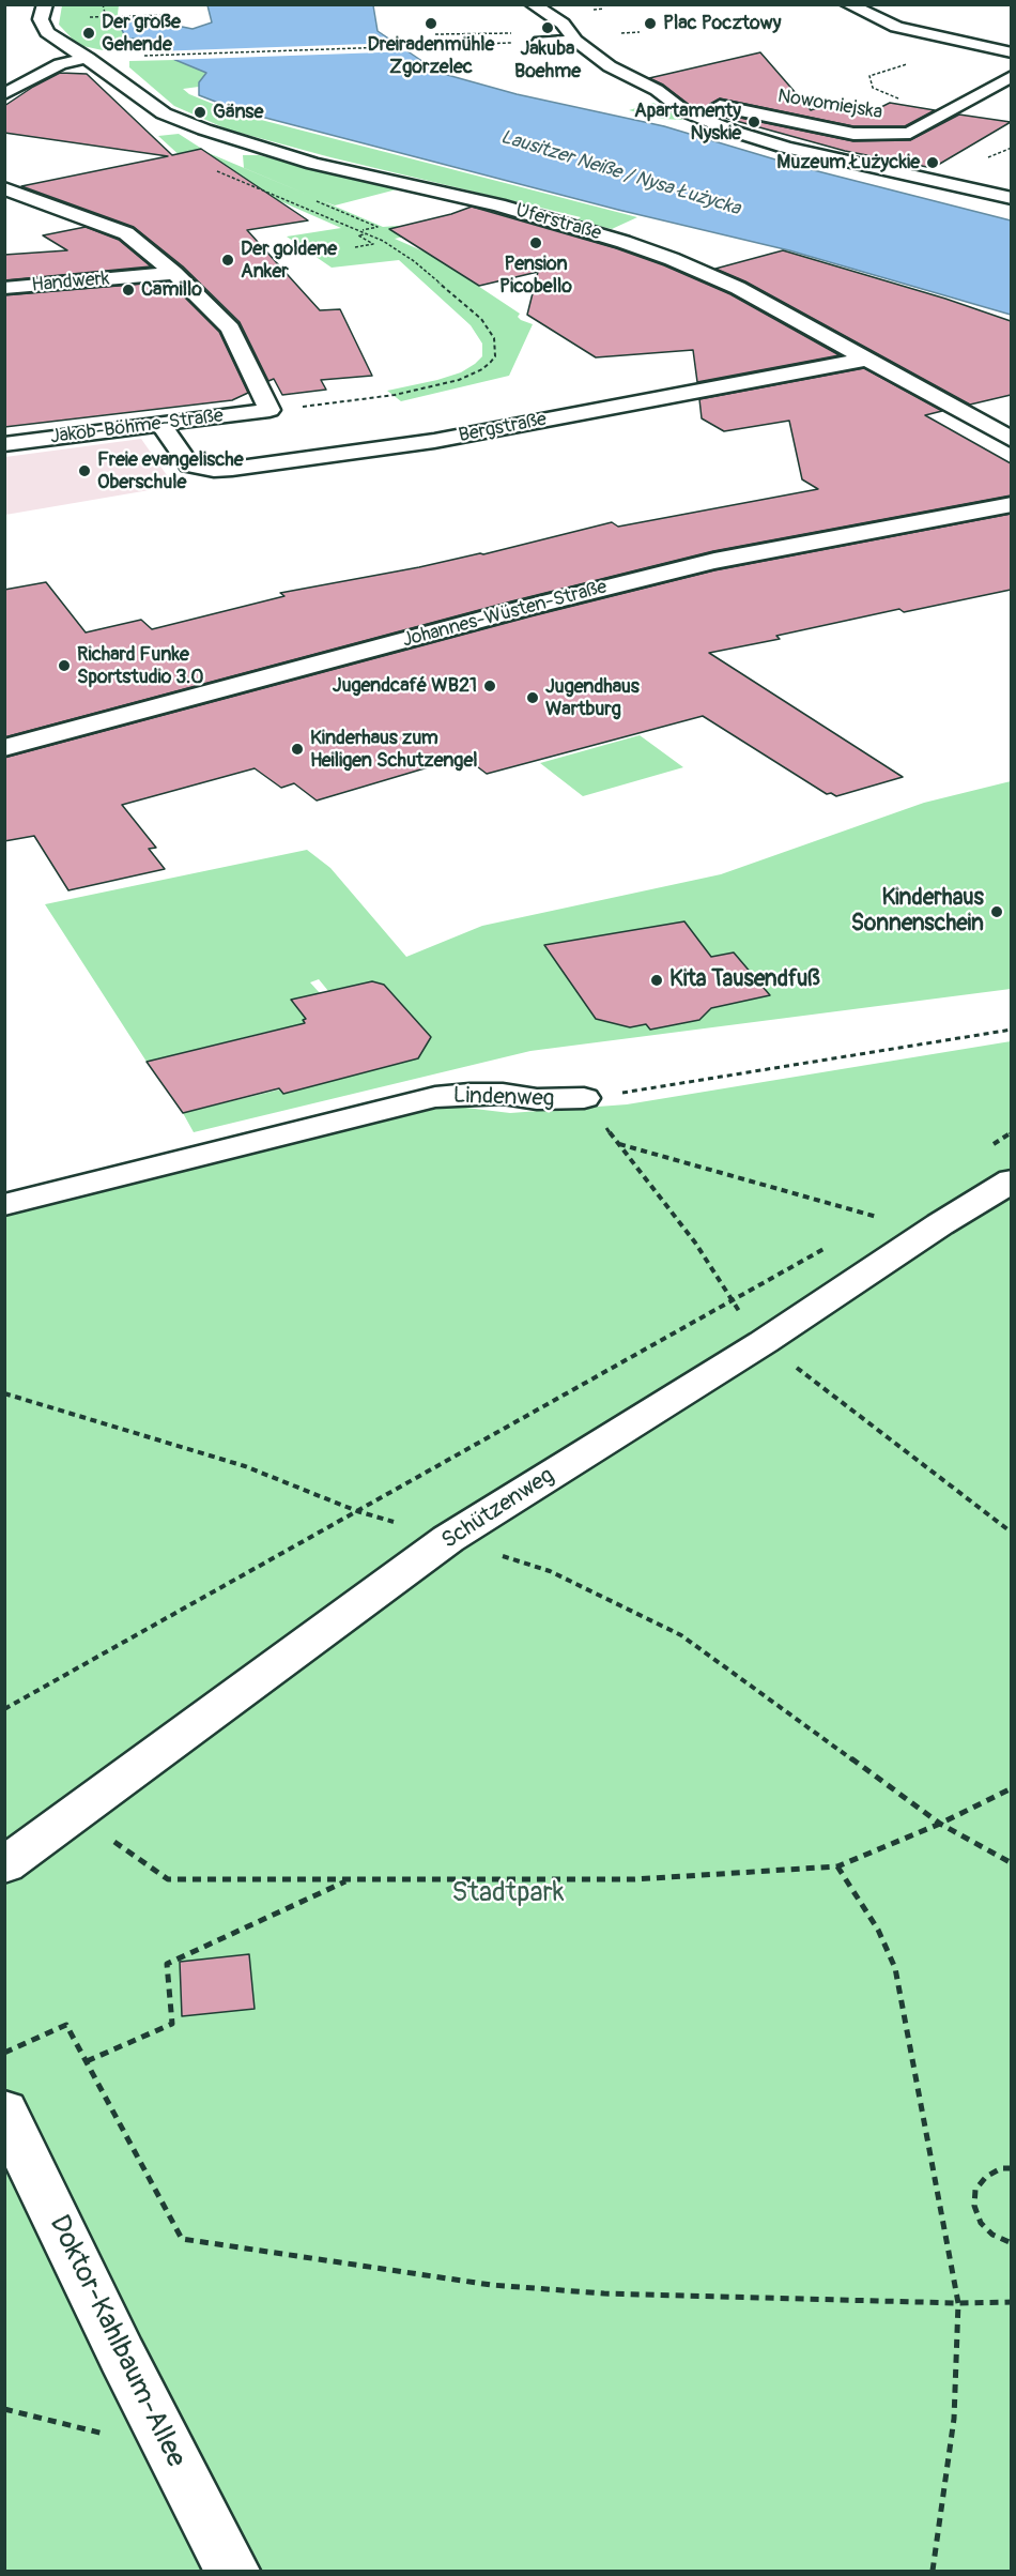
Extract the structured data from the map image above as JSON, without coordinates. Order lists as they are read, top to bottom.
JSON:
{
  "streets": {
    "street": [
      "Nowomiejska",
      "Uferstraße",
      "Handwerk",
      "Jakob-Böhme-Straße",
      "Bergstraße",
      "Johannes-Wüsten-Straße",
      "Lindenweg",
      "Schützenweg",
      "Doktor-Kahlbaum-Allee"
    ]
  },
  "crossings": [
    ["Uferstraße", "Bergstraße"],
    ["Jakob-Böhme-Straße", "Bergstraße"]
  ],
  "water": ["Lausitzer Neiße / Nysa Łużycka"],
  "parks": ["Stadtpark"],
  "places": [
    "Dreiradenmühle Zgorzelec",
    "Plac Pocztowy",
    "Jakuba Boehme",
    "Der große Gehende",
    "Gänse",
    "Apartamenty Nyskie",
    "Muzeum Łużyckie",
    "Pension Picobello",
    "Der goldene Anker",
    "Camillo",
    "Freie evangelische Oberschule",
    "Richard Funke Sportstudio 3.0",
    "Jugendcafé WB21",
    "Jugendhaus Wartburg",
    "Kinderhaus zum Heiligen Schutzengel",
    "Kinderhaus Sonnenschein",
    "Kita Tausendfuß"
  ]
}
